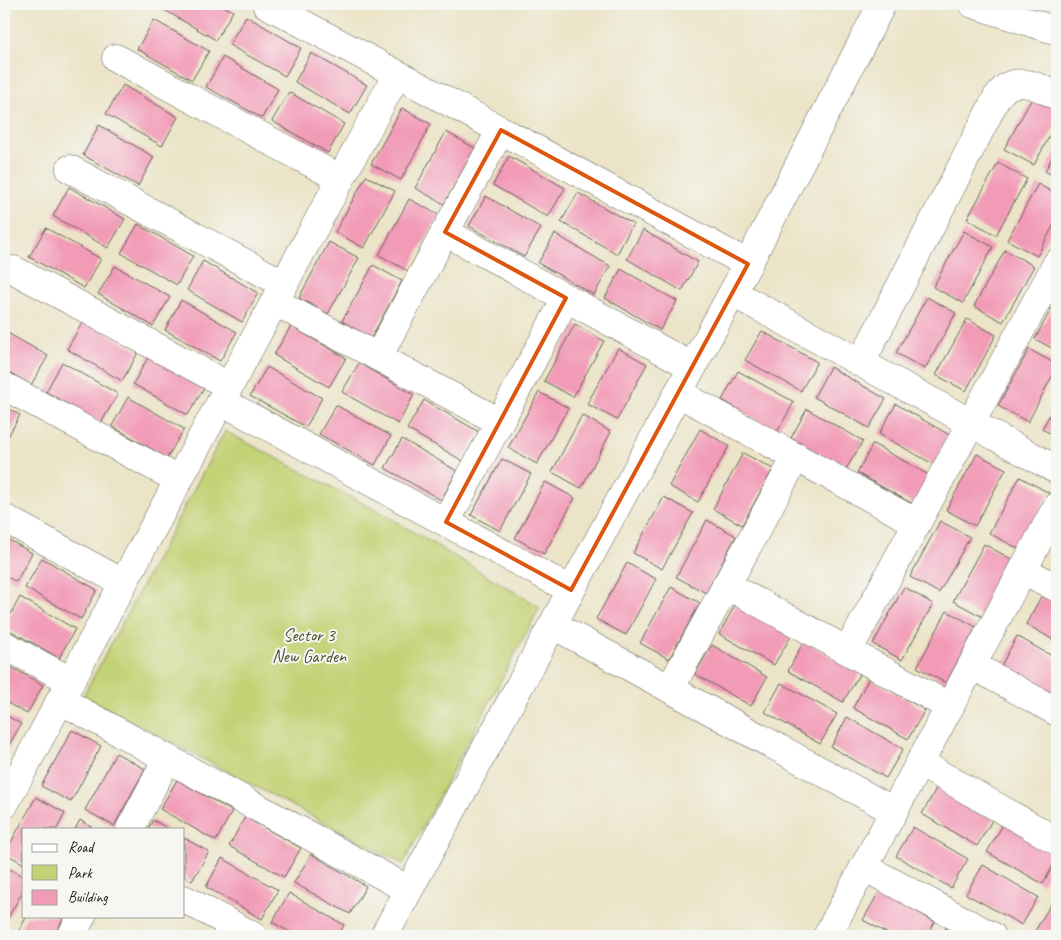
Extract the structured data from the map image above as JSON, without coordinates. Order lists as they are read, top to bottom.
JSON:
{
  "parks": ["Sector 3 New Garden"],
  "legend": ["Road", "Park", "Building"]
}
